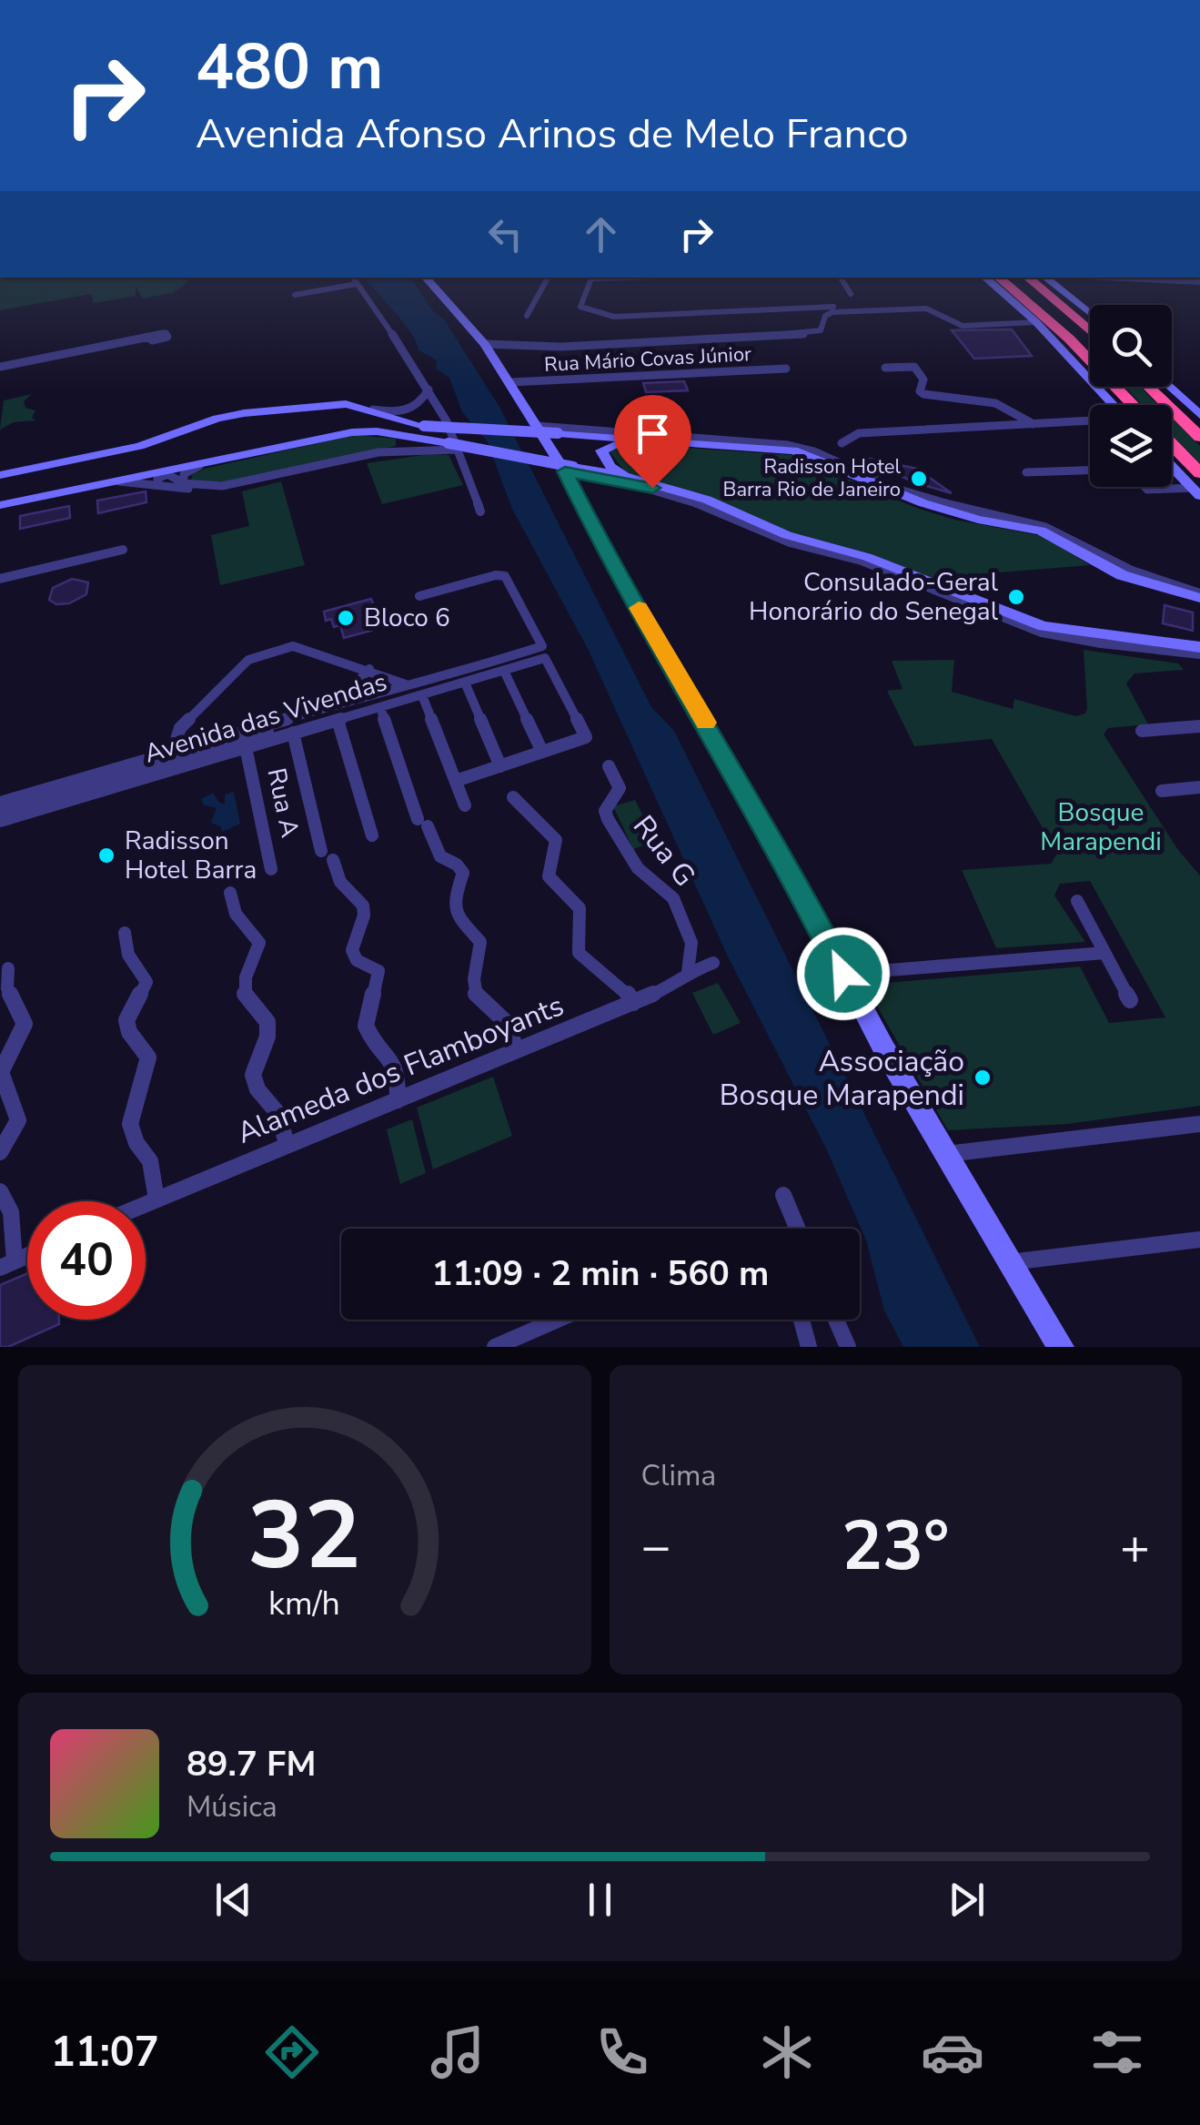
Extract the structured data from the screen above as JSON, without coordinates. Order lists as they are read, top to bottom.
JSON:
{
  "streets": {
    "street": [
      "Rua Mário Covas Júnior",
      "Avenida das Vivendas",
      "Rua A",
      "Rua G",
      "Alameda dos Flamboyants"
    ]
  },
  "crossings": [
    ["Avenida das Vivendas", "Rua A"],
    ["Rua G", "Alameda dos Flamboyants"]
  ],
  "parks": ["Bosque Marapendi"],
  "places": [
    "Radisson Hotel Barra Rio de Janeiro",
    "Consulado-Geral Honorário do Senegal",
    "Bloco 6",
    "Radisson Hotel Barra",
    "Associação Bosque Marapendi"
  ],
  "page": {
    "turn": ["480 m", "Avenida Afonso Arinos de Melo Franco"],
    "limit": "40",
    "trip": "11:09 · 2 min · 560 m",
    "tile": "Clima",
    "heat": ["−", "23°", "+"],
    "song": ["89.7 FM", "Música"],
    "tabs": "11:07",
    "gauge": ["32", "km/h"]
  }
}
